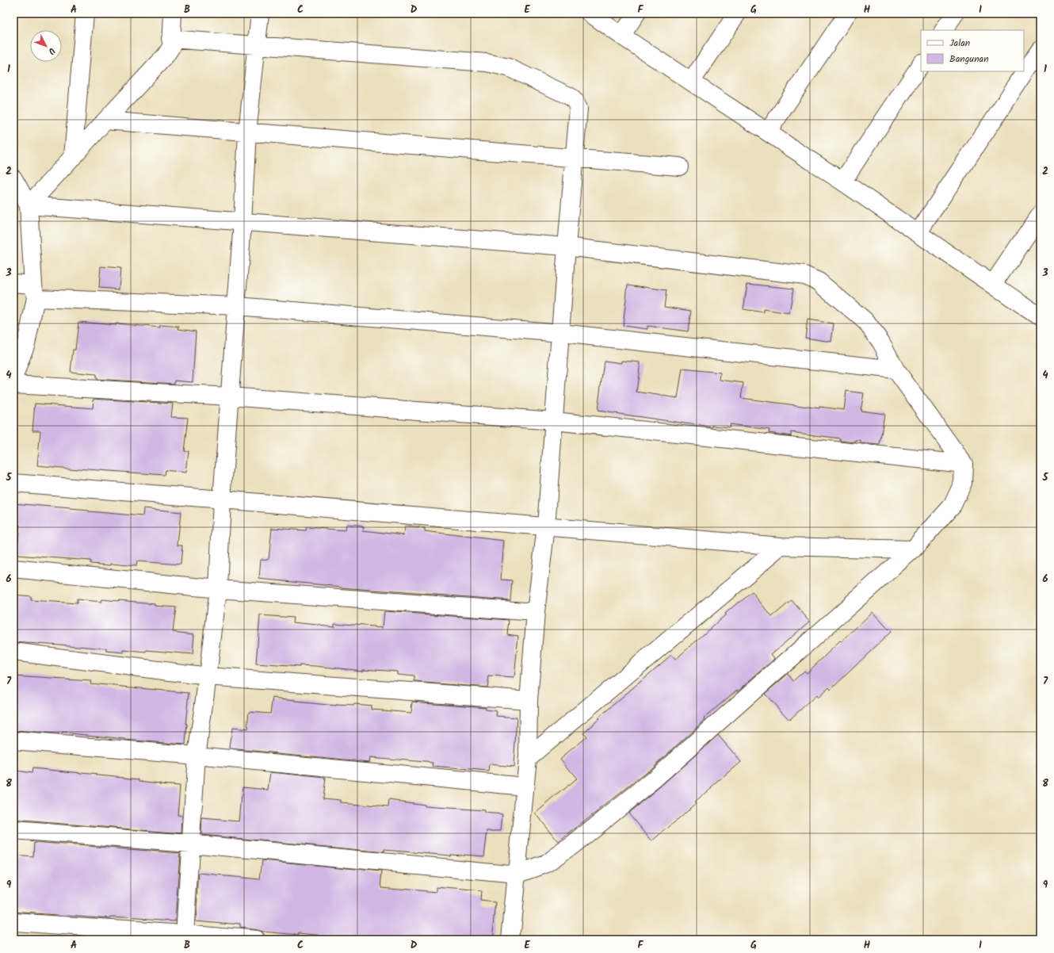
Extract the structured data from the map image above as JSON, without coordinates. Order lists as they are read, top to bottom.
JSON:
{
  "legend": ["Jalan", "Bangunan"],
  "north": "bottom right",
  "grid": {
    "columns": [
      "A",
      "B",
      "C",
      "D",
      "E",
      "F",
      "G",
      "H",
      "I"
    ],
    "rows": [
      "1",
      "2",
      "3",
      "4",
      "5",
      "6",
      "7",
      "8",
      "9"
    ]
  }
}
